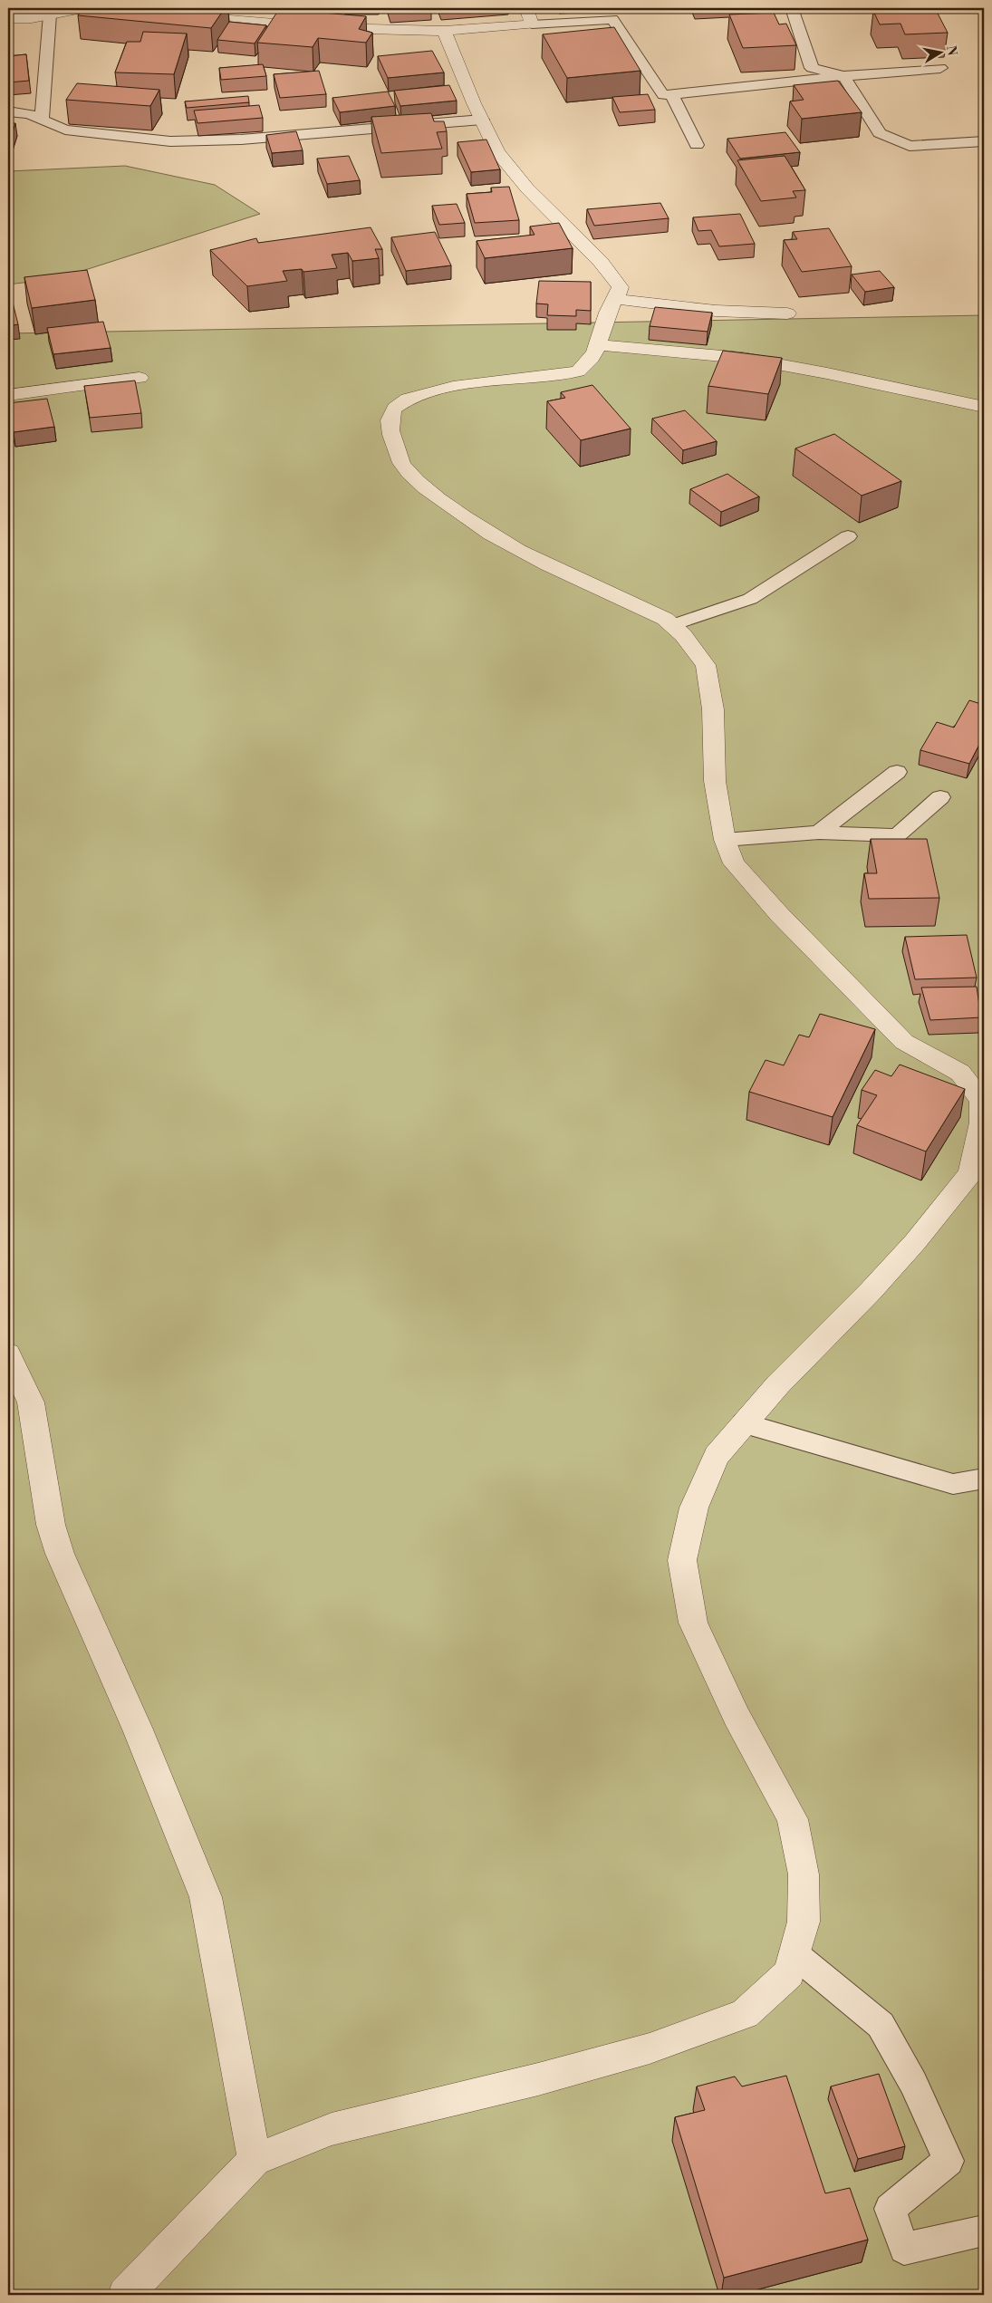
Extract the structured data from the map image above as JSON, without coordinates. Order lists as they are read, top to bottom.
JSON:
{
  "north": "right"
}
